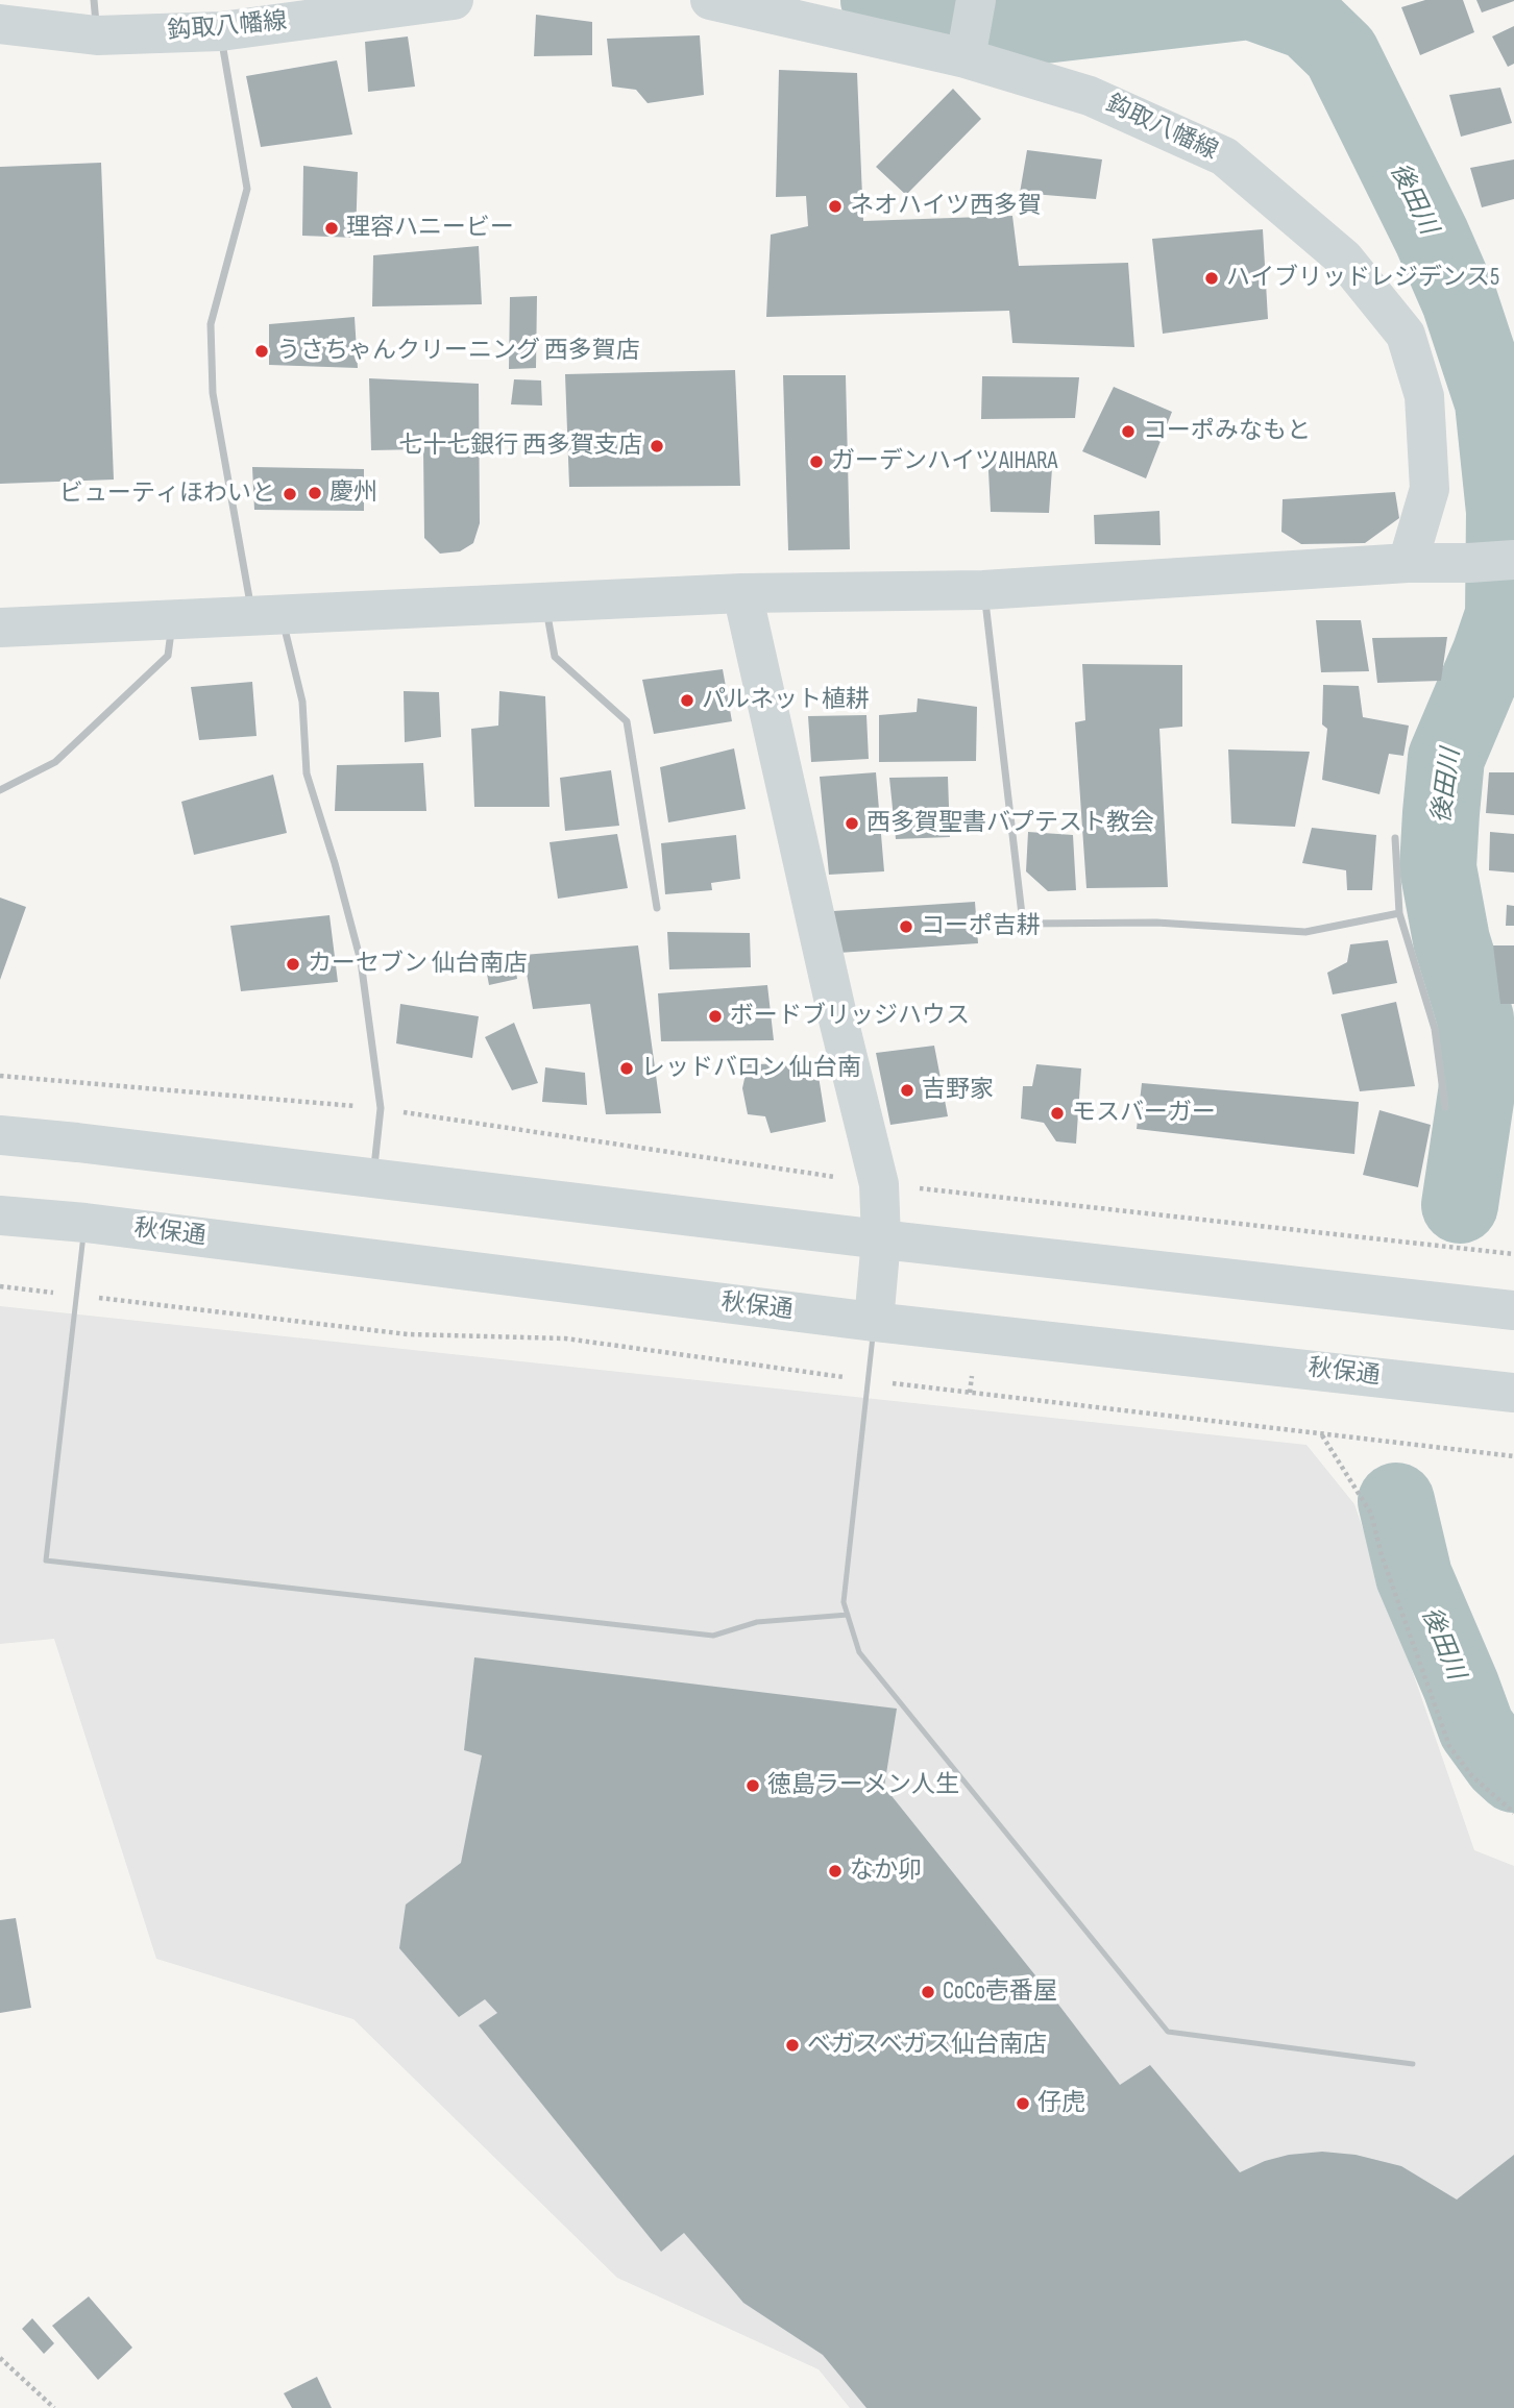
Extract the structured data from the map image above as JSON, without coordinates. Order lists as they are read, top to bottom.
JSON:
{
  "streets": {
    "main road": ["鈎取八幡線", "秋保通"]
  },
  "water": ["後田川"],
  "places": [
    "ネオハイツ西多賀",
    "理容ハニービー",
    "ハイブリッドレジデンス5",
    "うさちゃんクリーニング 西多賀店",
    "コーポみなもと",
    "七十七銀行 西多賀支店",
    "ガーデンハイツAIHARA",
    "慶州",
    "ビューティほわいと",
    "パルネット植耕",
    "西多賀聖書バプテスト教会",
    "コーポ吉耕",
    "カーセブン 仙台南店",
    "ボードブリッジハウス",
    "レッドバロン 仙台南",
    "吉野家",
    "モスバーガー",
    "徳島ラーメン人生",
    "なか卯",
    "CoCo壱番屋",
    "ベガスベガス仙台南店",
    "仔虎"
  ]
}
